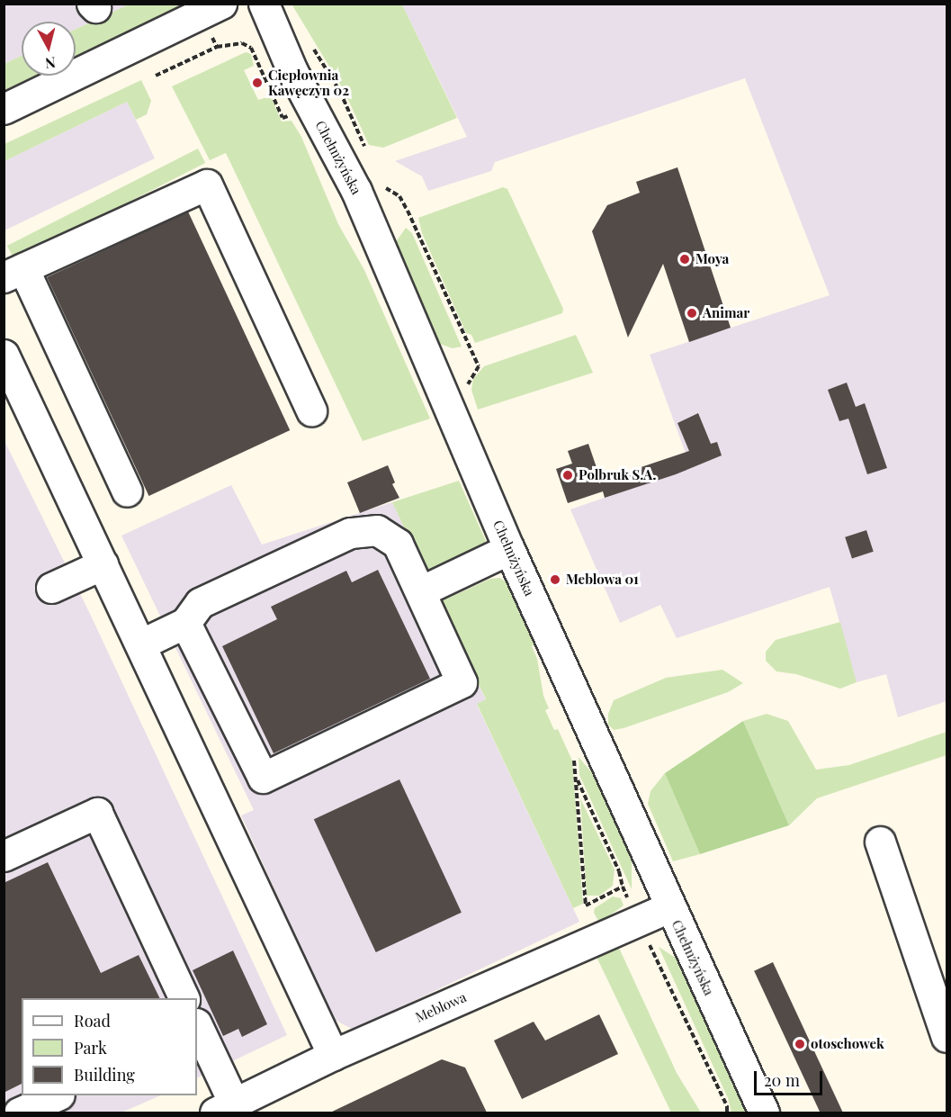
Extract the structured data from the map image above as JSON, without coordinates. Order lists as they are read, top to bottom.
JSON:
{
  "streets": {
    "street": ["Chełmżyńska", "Meblowa"]
  },
  "crossings": [
    ["Chełmżyńska", "Meblowa"]
  ],
  "places": [
    "Ciepłownia Kawęczyn 02",
    "Moya",
    "Animar",
    "Polbruk S.A.",
    "Meblowa 01",
    "otoschowek"
  ],
  "legend": ["Road", "Park", "Building"],
  "scale_bar": "20 m",
  "north": "bottom"
}
